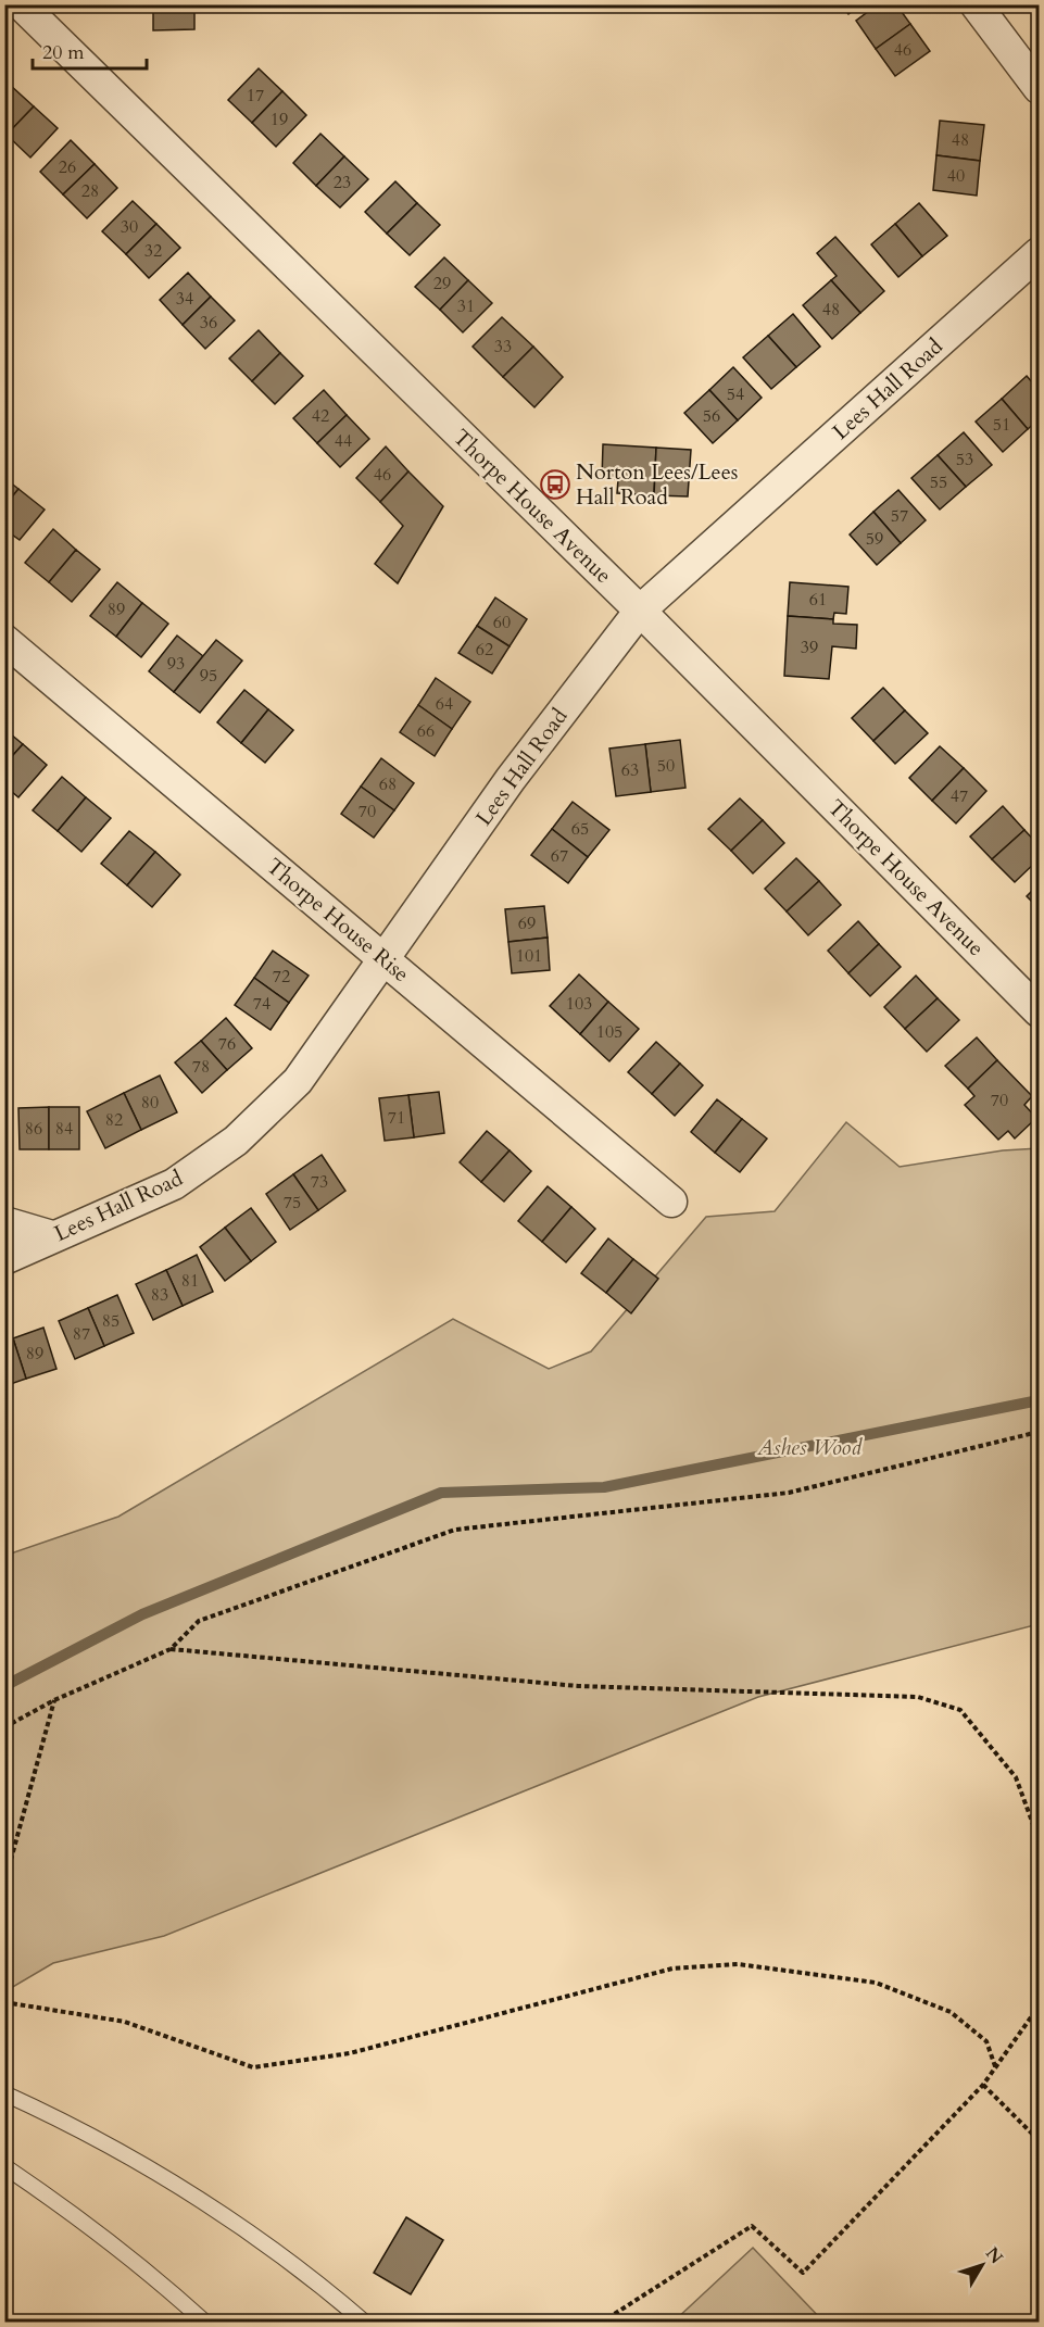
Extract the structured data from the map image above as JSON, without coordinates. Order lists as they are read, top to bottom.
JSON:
{
  "streets": {
    "street": ["Lees Hall Road", "Thorpe House Avenue", "Thorpe House Rise"]
  },
  "crossings": [
    ["Lees Hall Road", "Thorpe House Avenue"],
    ["Lees Hall Road", "Thorpe House Rise"]
  ],
  "parks": ["Ashes Wood"],
  "places": {
    "bus stop": ["Norton Lees/Lees Hall Road"]
  },
  "house_numbers": [
    "46",
    "17",
    "19",
    "48",
    "26",
    "40",
    "23",
    "28",
    "30",
    "32",
    "29",
    "34",
    "31",
    "48",
    "36",
    "33",
    "54",
    "42",
    "56",
    "51",
    "44",
    "53",
    "46",
    "55",
    "57",
    "59",
    "61",
    "89",
    "60",
    "39",
    "62",
    "93",
    "95",
    "64",
    "66",
    "50",
    "63",
    "68",
    "47",
    "70",
    "65",
    "67",
    "69",
    "101",
    "72",
    "74",
    "103",
    "105",
    "76",
    "78",
    "70",
    "80",
    "71",
    "82",
    "86",
    "84",
    "73",
    "75",
    "81",
    "83",
    "85",
    "87",
    "89"
  ],
  "scale_bar": "20 m",
  "north": "top right"
}
